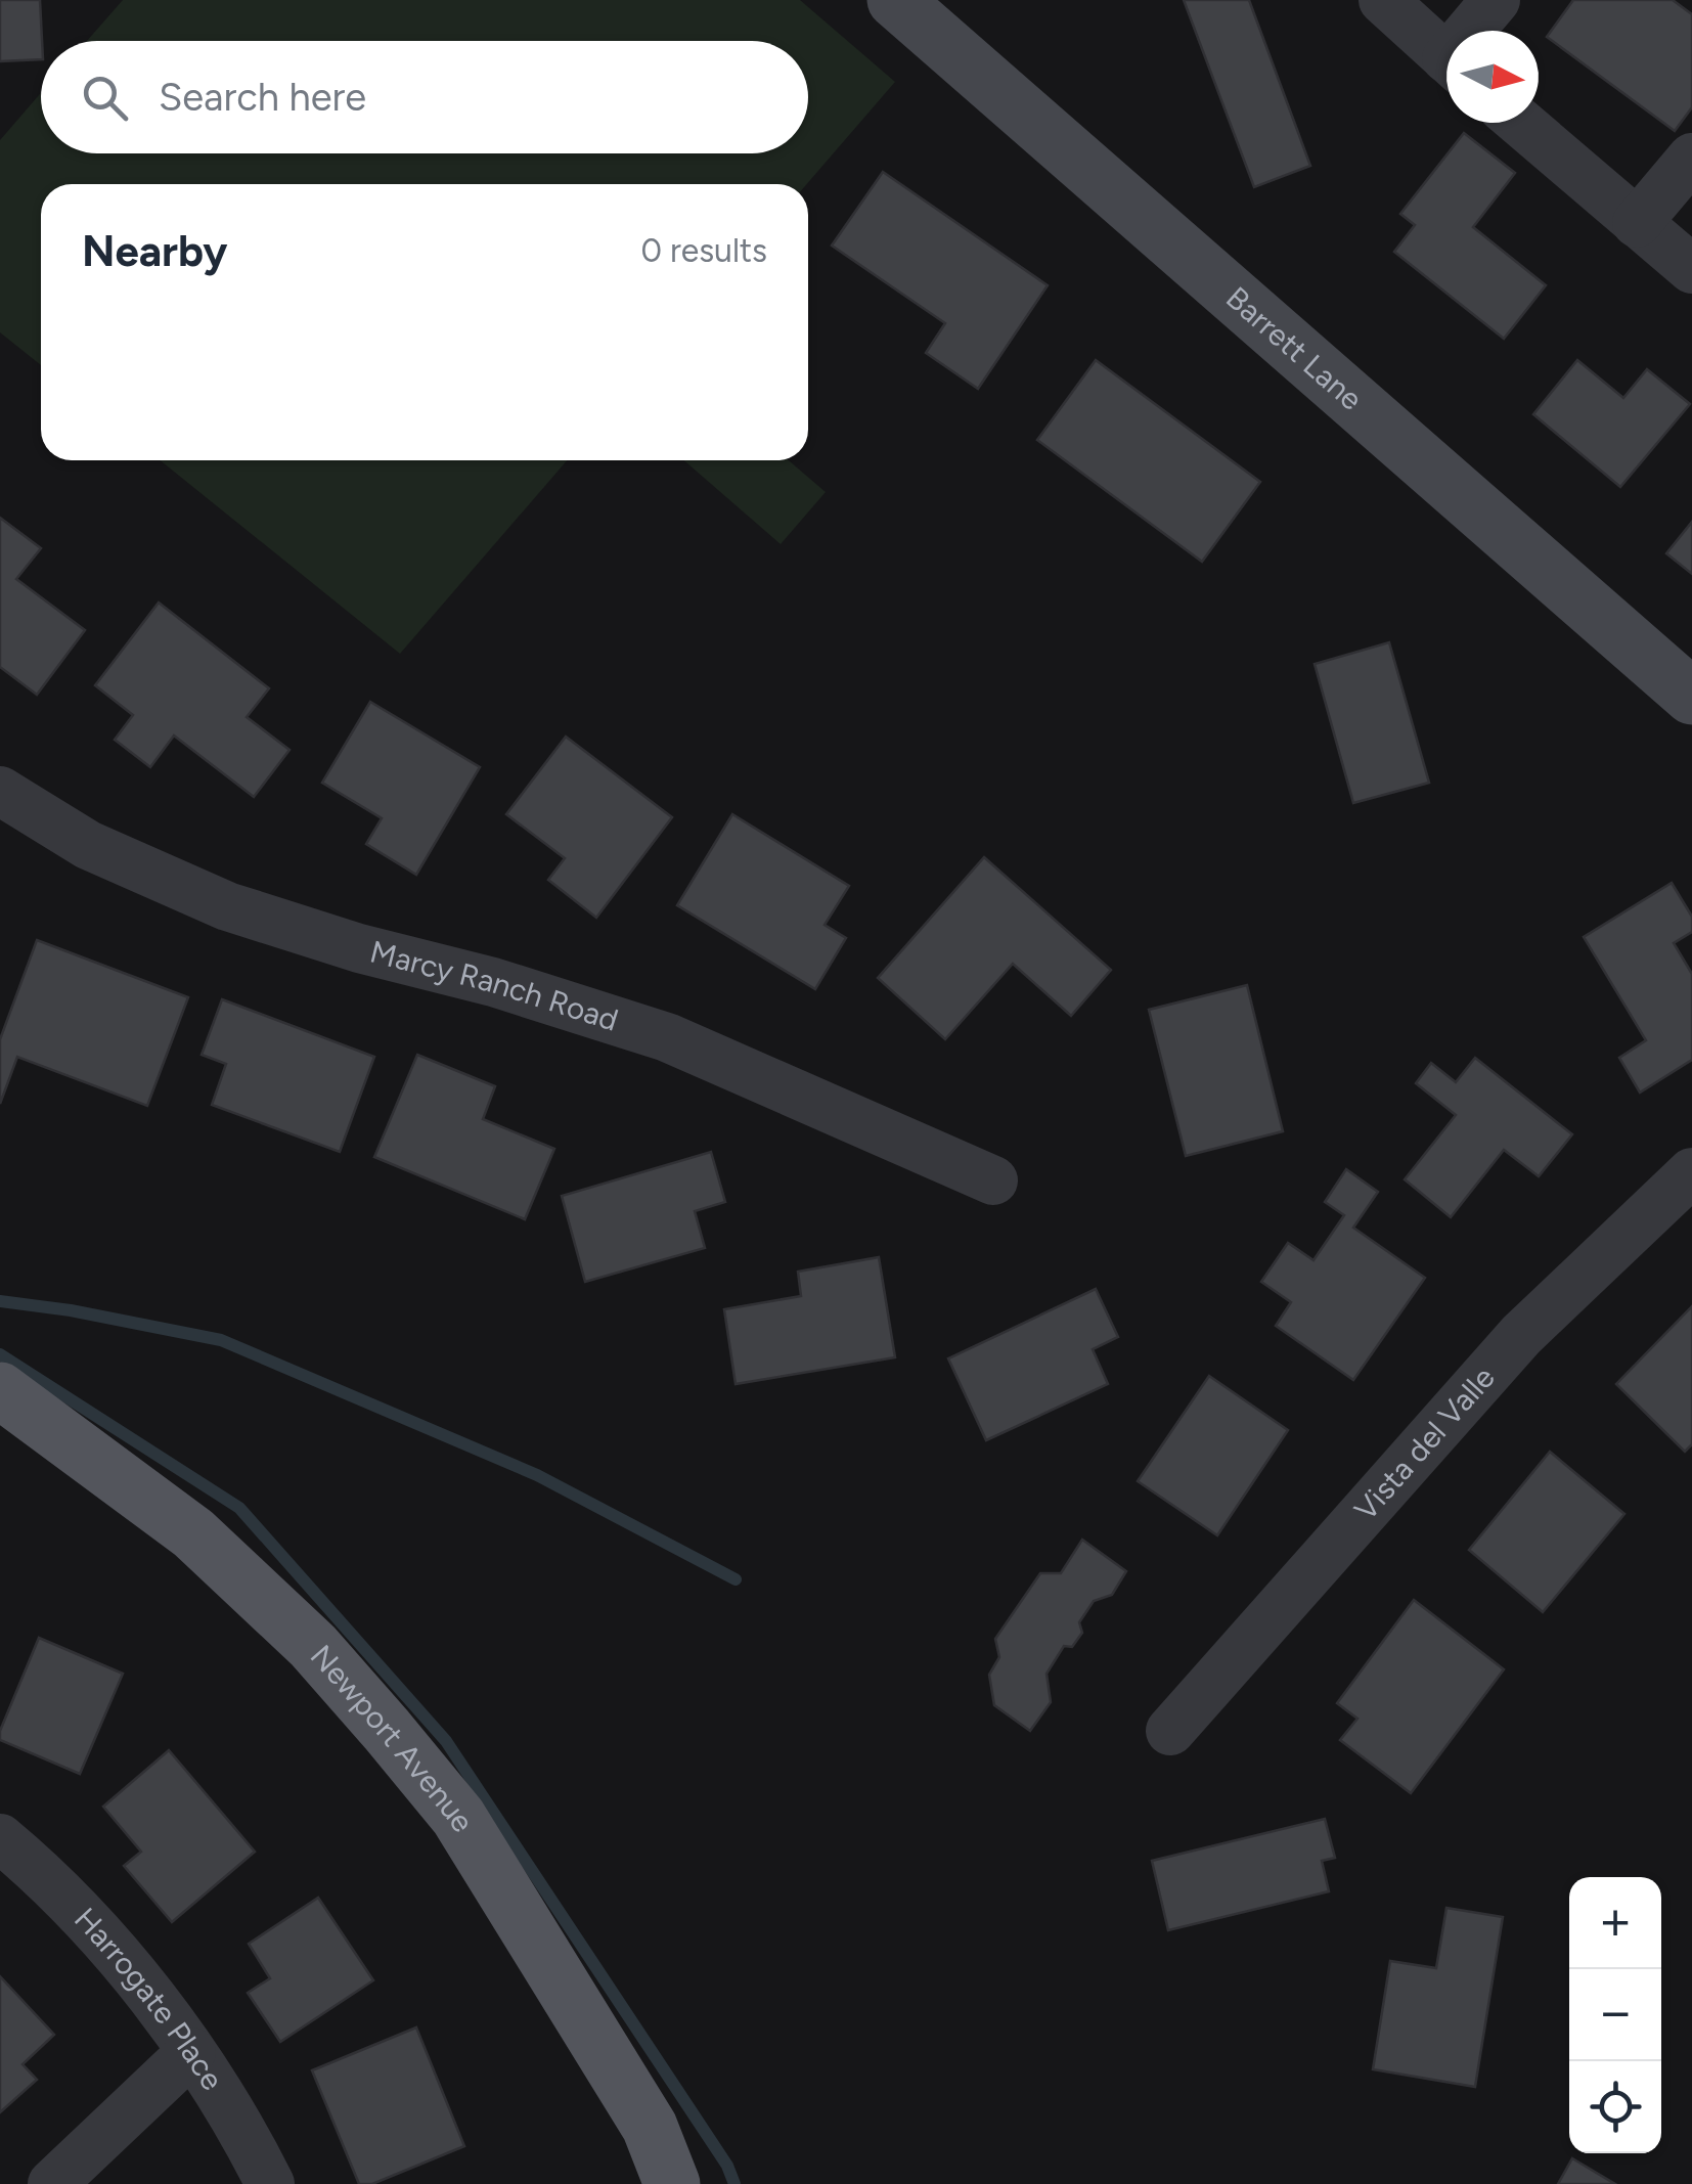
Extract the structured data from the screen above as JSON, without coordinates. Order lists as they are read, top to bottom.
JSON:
{
  "streets": {
    "main road": ["Newport Avenue"],
    "street": [
      "Barrett Lane",
      "Marcy Ranch Road",
      "Vista del Valle",
      "Harrogate Place"
    ]
  },
  "north": "right",
  "page": {
    "search": "Search here",
    "heading": ["Nearby", "0 results"],
    "map_buttons": ["+", "−"]
  }
}
